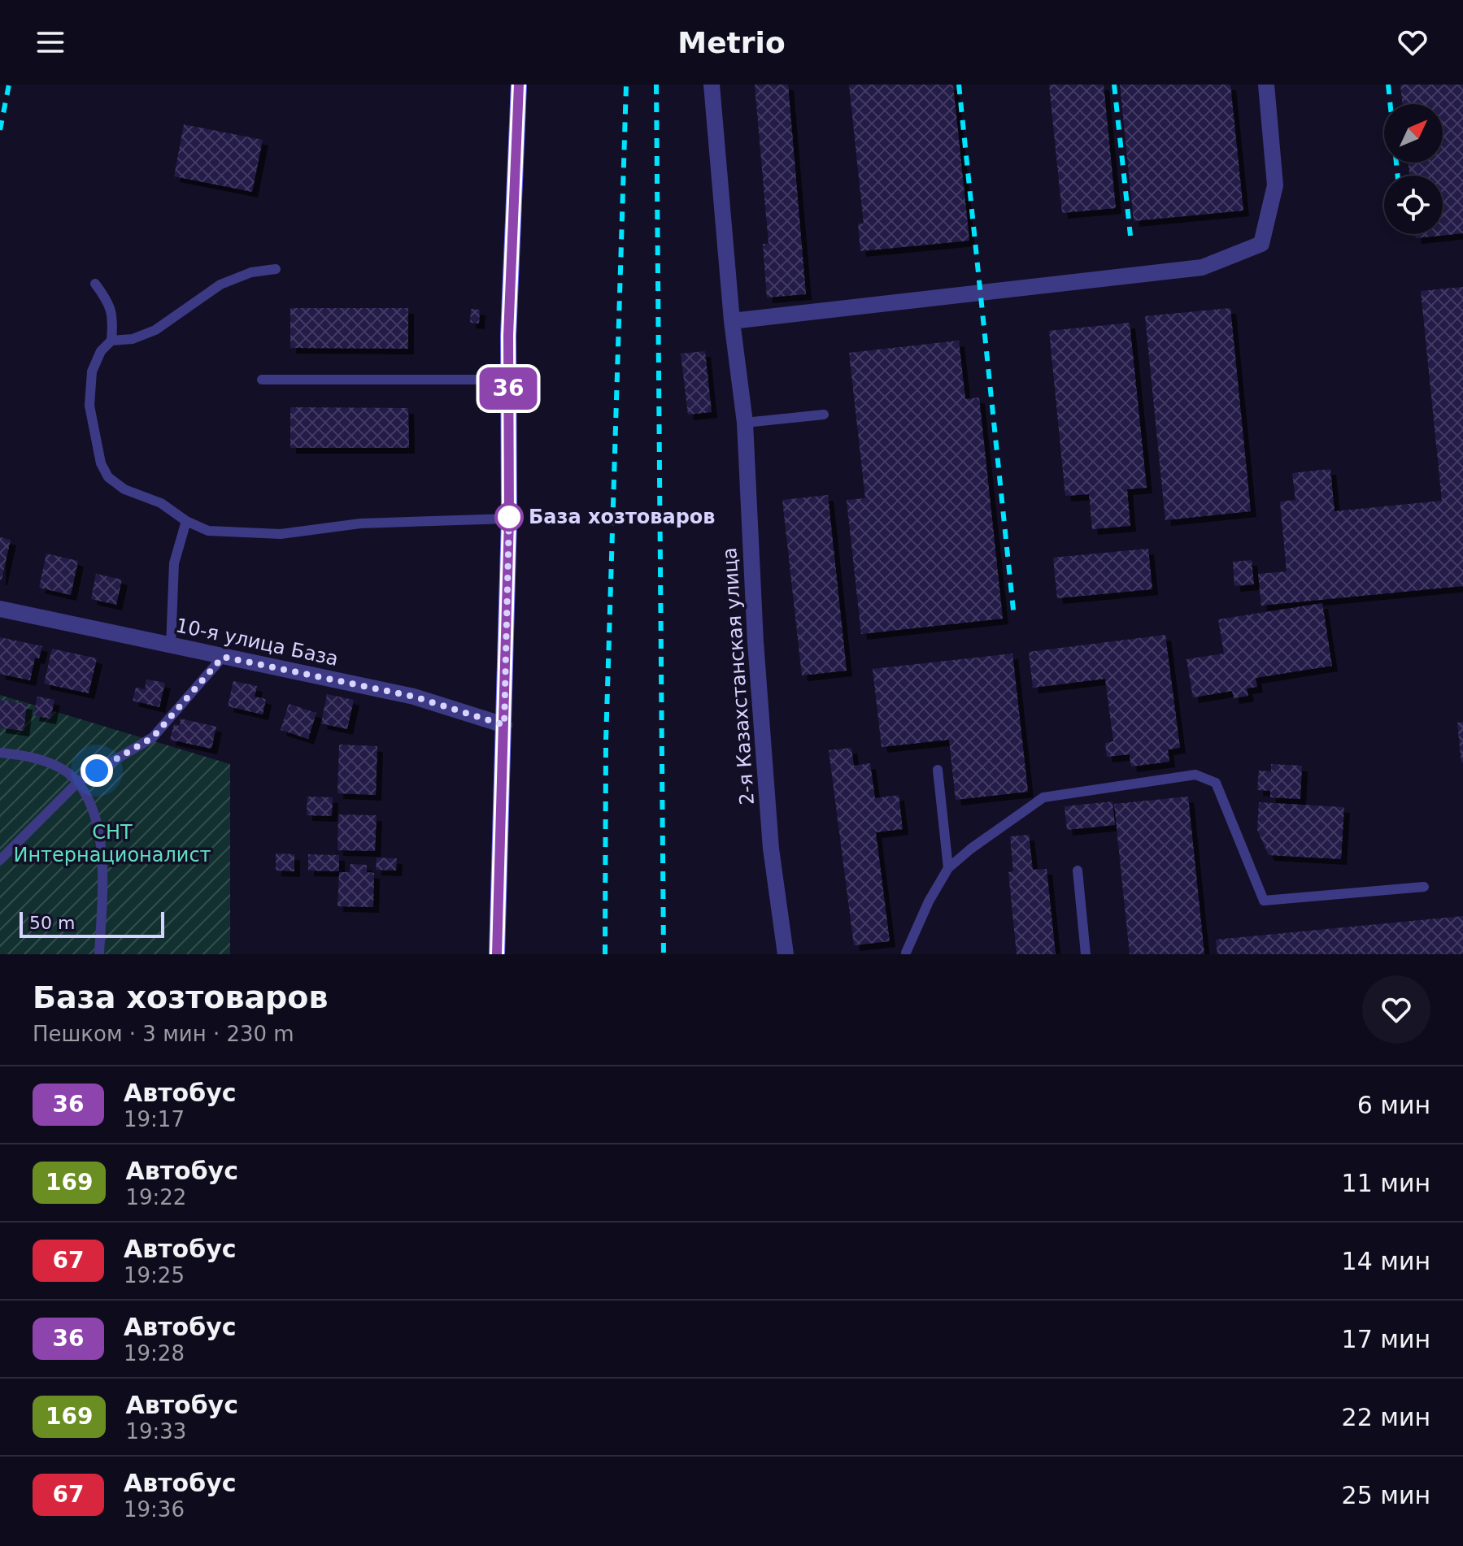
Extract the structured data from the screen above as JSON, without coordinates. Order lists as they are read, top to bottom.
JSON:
{
  "streets": {
    "street": ["10-я улица База", "2-я Казахстанская улица"]
  },
  "parks": ["СНТ Интернационалист"],
  "places": ["База хозтоваров"],
  "lines": ["bus line 36"],
  "scale_bar": "50 m",
  "north": "top right",
  "page": {
    "header": "Metrio",
    "on_map": "36",
    "scale": "50 m",
    "heading": ["База хозтоваров", "Пешком · 3 мин · 230 m"],
    "list": [
      {
        "mark": "36",
        "name": "Автобус",
        "note": "19:17",
        "value": "6 мин"
      },
      {
        "mark": "169",
        "name": "Автобус",
        "note": "19:22",
        "value": "11 мин"
      },
      {
        "mark": "67",
        "name": "Автобус",
        "note": "19:25",
        "value": "14 мин"
      },
      {
        "mark": "36",
        "name": "Автобус",
        "note": "19:28",
        "value": "17 мин"
      },
      {
        "mark": "169",
        "name": "Автобус",
        "note": "19:33",
        "value": "22 мин"
      },
      {
        "mark": "67",
        "name": "Автобус",
        "note": "19:36",
        "value": "25 мин"
      }
    ]
  }
}
